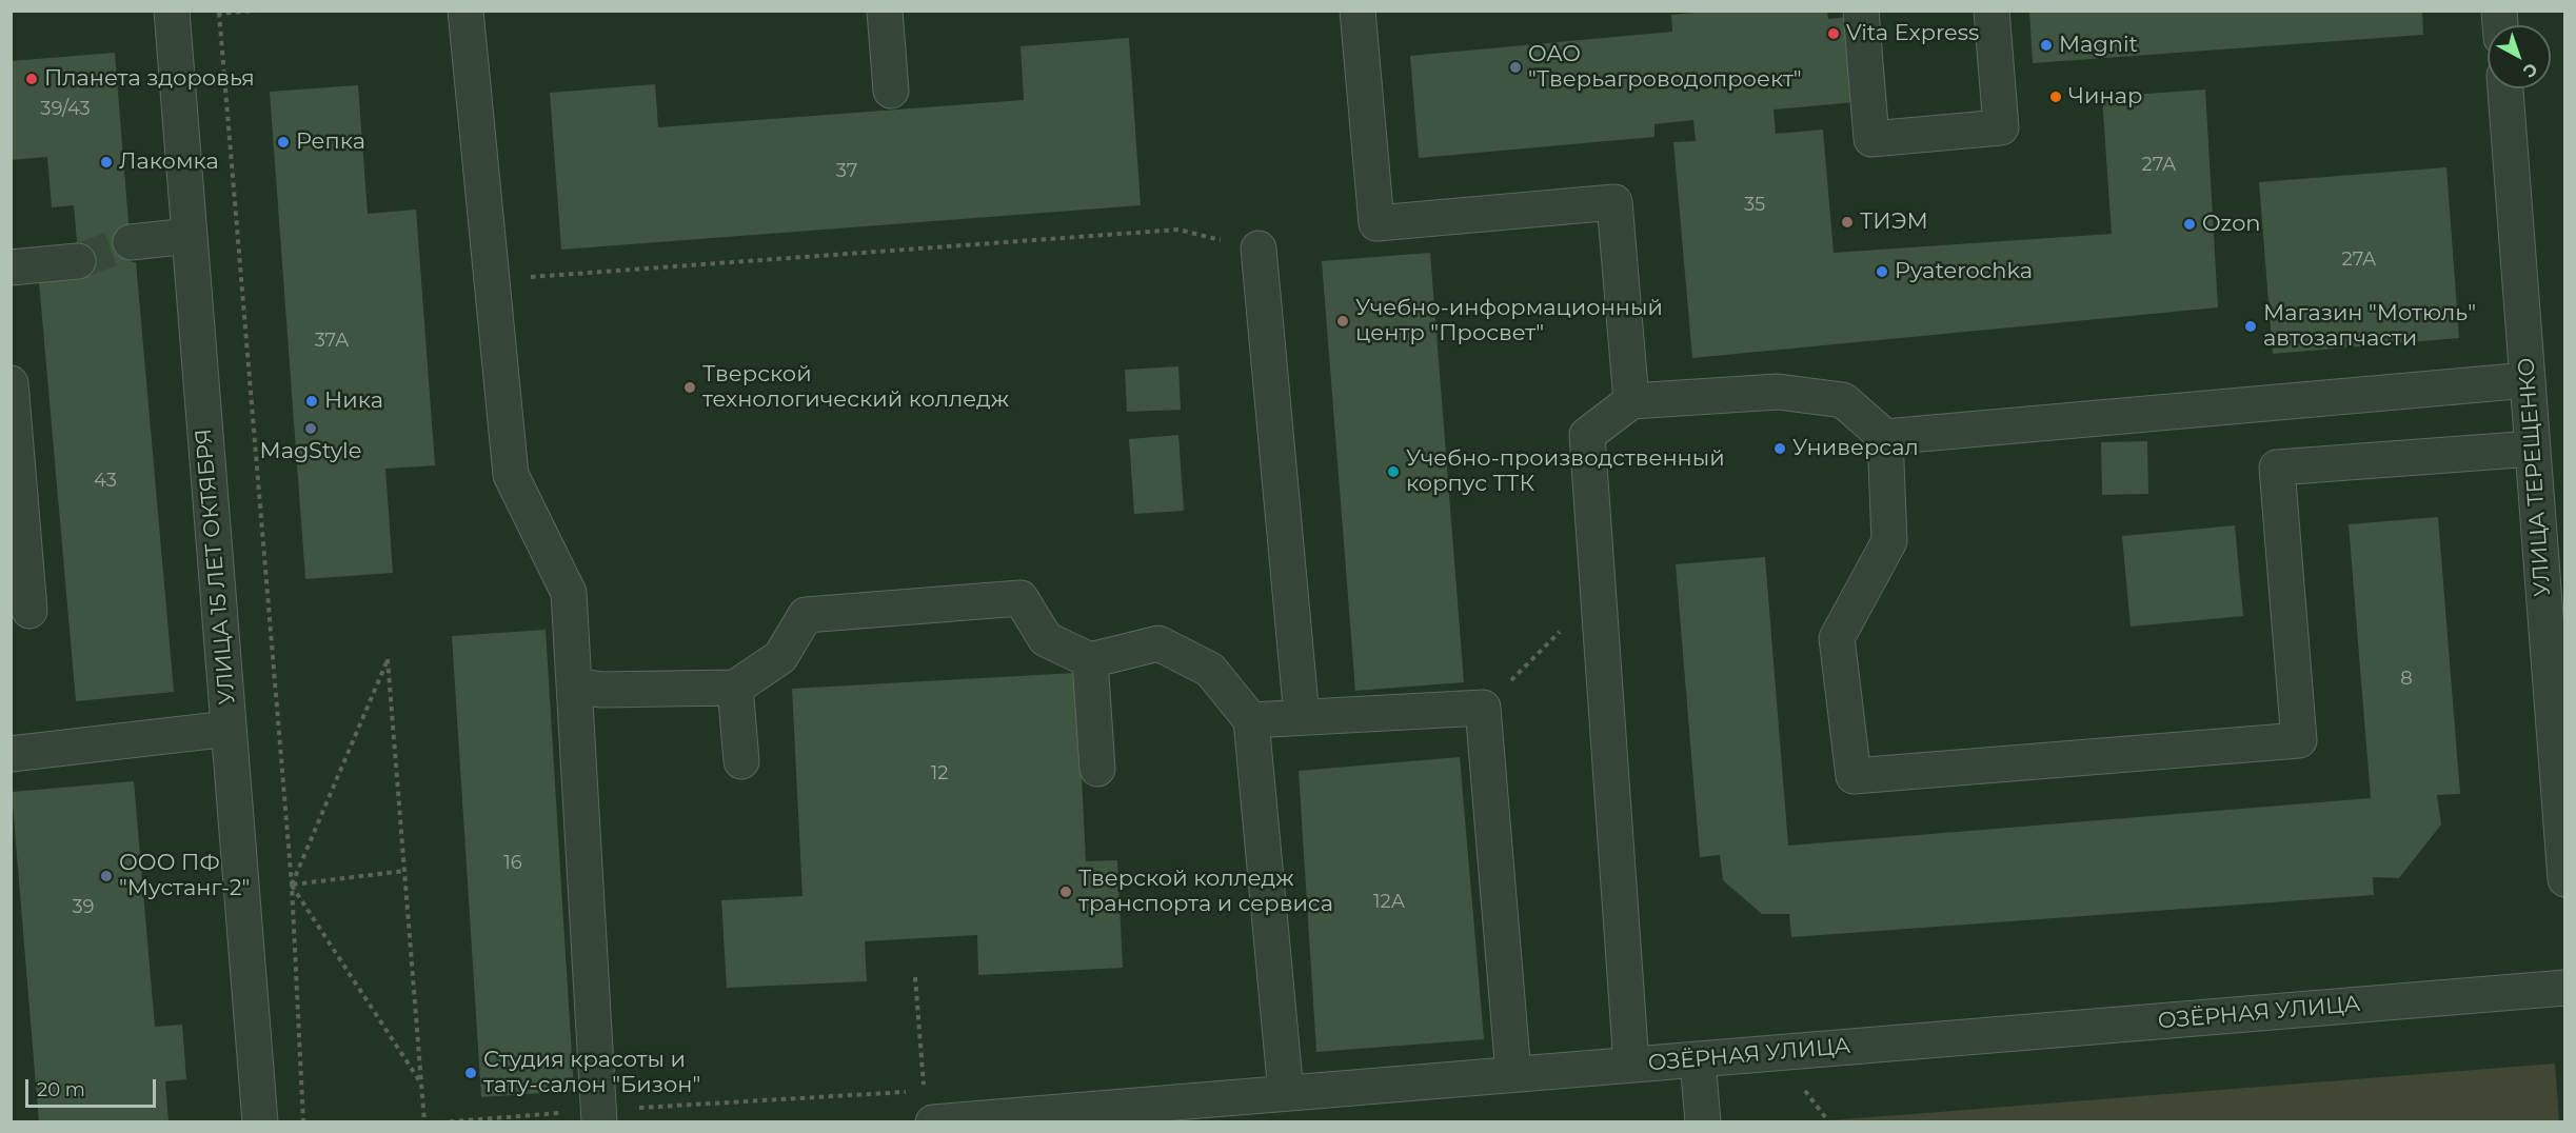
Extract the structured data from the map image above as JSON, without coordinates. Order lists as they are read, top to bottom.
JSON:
{
  "streets": {
    "street": ["УЛИЦА ТЕРЕЩЕНКО", "УЛИЦА 15 ЛЕТ ОКТЯБРЯ", "ОЗЁРНАЯ УЛИЦА"]
  },
  "places": [
    "Vita Express",
    "Magnit",
    "OAO \"Тверьагроводопроект\"",
    "Планета здоровья",
    "Чинар",
    "Репка",
    "Лакомка",
    "ТИЭМ",
    "Ozon",
    "Pyaterochka",
    "Учебно-информационный центр \"Просвет\"",
    "Магазин \"Мотюль\" автозапчасти",
    "Тверской технологический колледж",
    "Ника",
    "MagStyle",
    "Универсал",
    "Учебно-производственный корпус ТТК",
    "ООО ПФ \"Мустанг-2\"",
    "Тверской колледж транспорта и сервиса",
    "Студия красоты и тату-салон \"Бизон\""
  ],
  "house_numbers": [
    "39/43",
    "27А",
    "37",
    "35",
    "27А",
    "37А",
    "43",
    "8",
    "12",
    "16",
    "12А",
    "39"
  ],
  "scale_bar": "20 m",
  "north": "bottom right"
}
